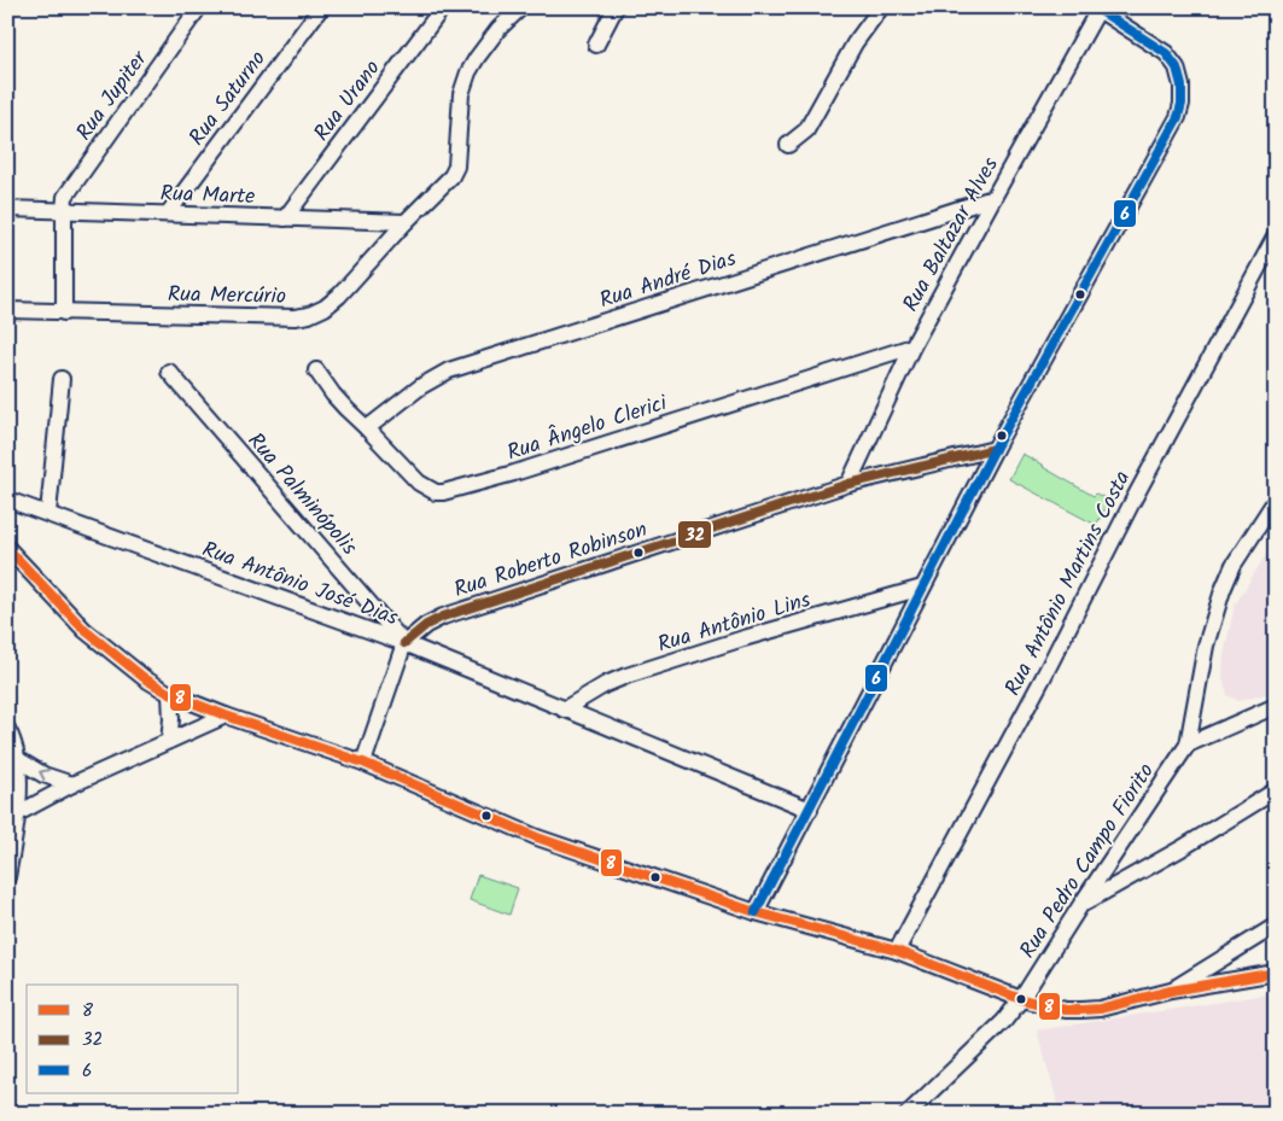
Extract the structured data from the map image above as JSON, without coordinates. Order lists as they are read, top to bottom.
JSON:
{
  "streets": {
    "street": [
      "Rua Jupiter",
      "Rua Saturno",
      "Rua Urano",
      "Rua Marte",
      "Rua Baltazar Alves",
      "Rua André Dias",
      "Rua Mercúrio",
      "Rua Ângelo Clerici",
      "Rua Palminópolis",
      "Rua Roberto Robinson",
      "Rua Antônio José Dias",
      "Rua Antônio Martins Costa",
      "Rua Antônio Lins",
      "Rua Pedro Campo Fiorito"
    ]
  },
  "crossings": [
    ["Rua Jupiter", "Rua Marte"],
    ["Rua Jupiter", "Rua Mercúrio"],
    ["Rua Saturno", "Rua Marte"],
    ["Rua Urano", "Rua Marte"],
    ["Rua Marte", "Rua Mercúrio"],
    ["Rua Baltazar Alves", "Rua André Dias"],
    ["Rua Baltazar Alves", "Rua Ângelo Clerici"],
    ["Rua Baltazar Alves", "Rua Roberto Robinson"],
    ["Rua André Dias", "Rua Ângelo Clerici"],
    ["Rua Palminópolis", "Rua Roberto Robinson"],
    ["Rua Palminópolis", "Rua Antônio José Dias"],
    ["Rua Roberto Robinson", "Rua Antônio José Dias"],
    ["Rua Antônio José Dias", "Rua Antônio Lins"]
  ],
  "lines": ["transit line 6", "transit line 32", "transit line 8"],
  "legend": ["8", "32", "6"]
}
